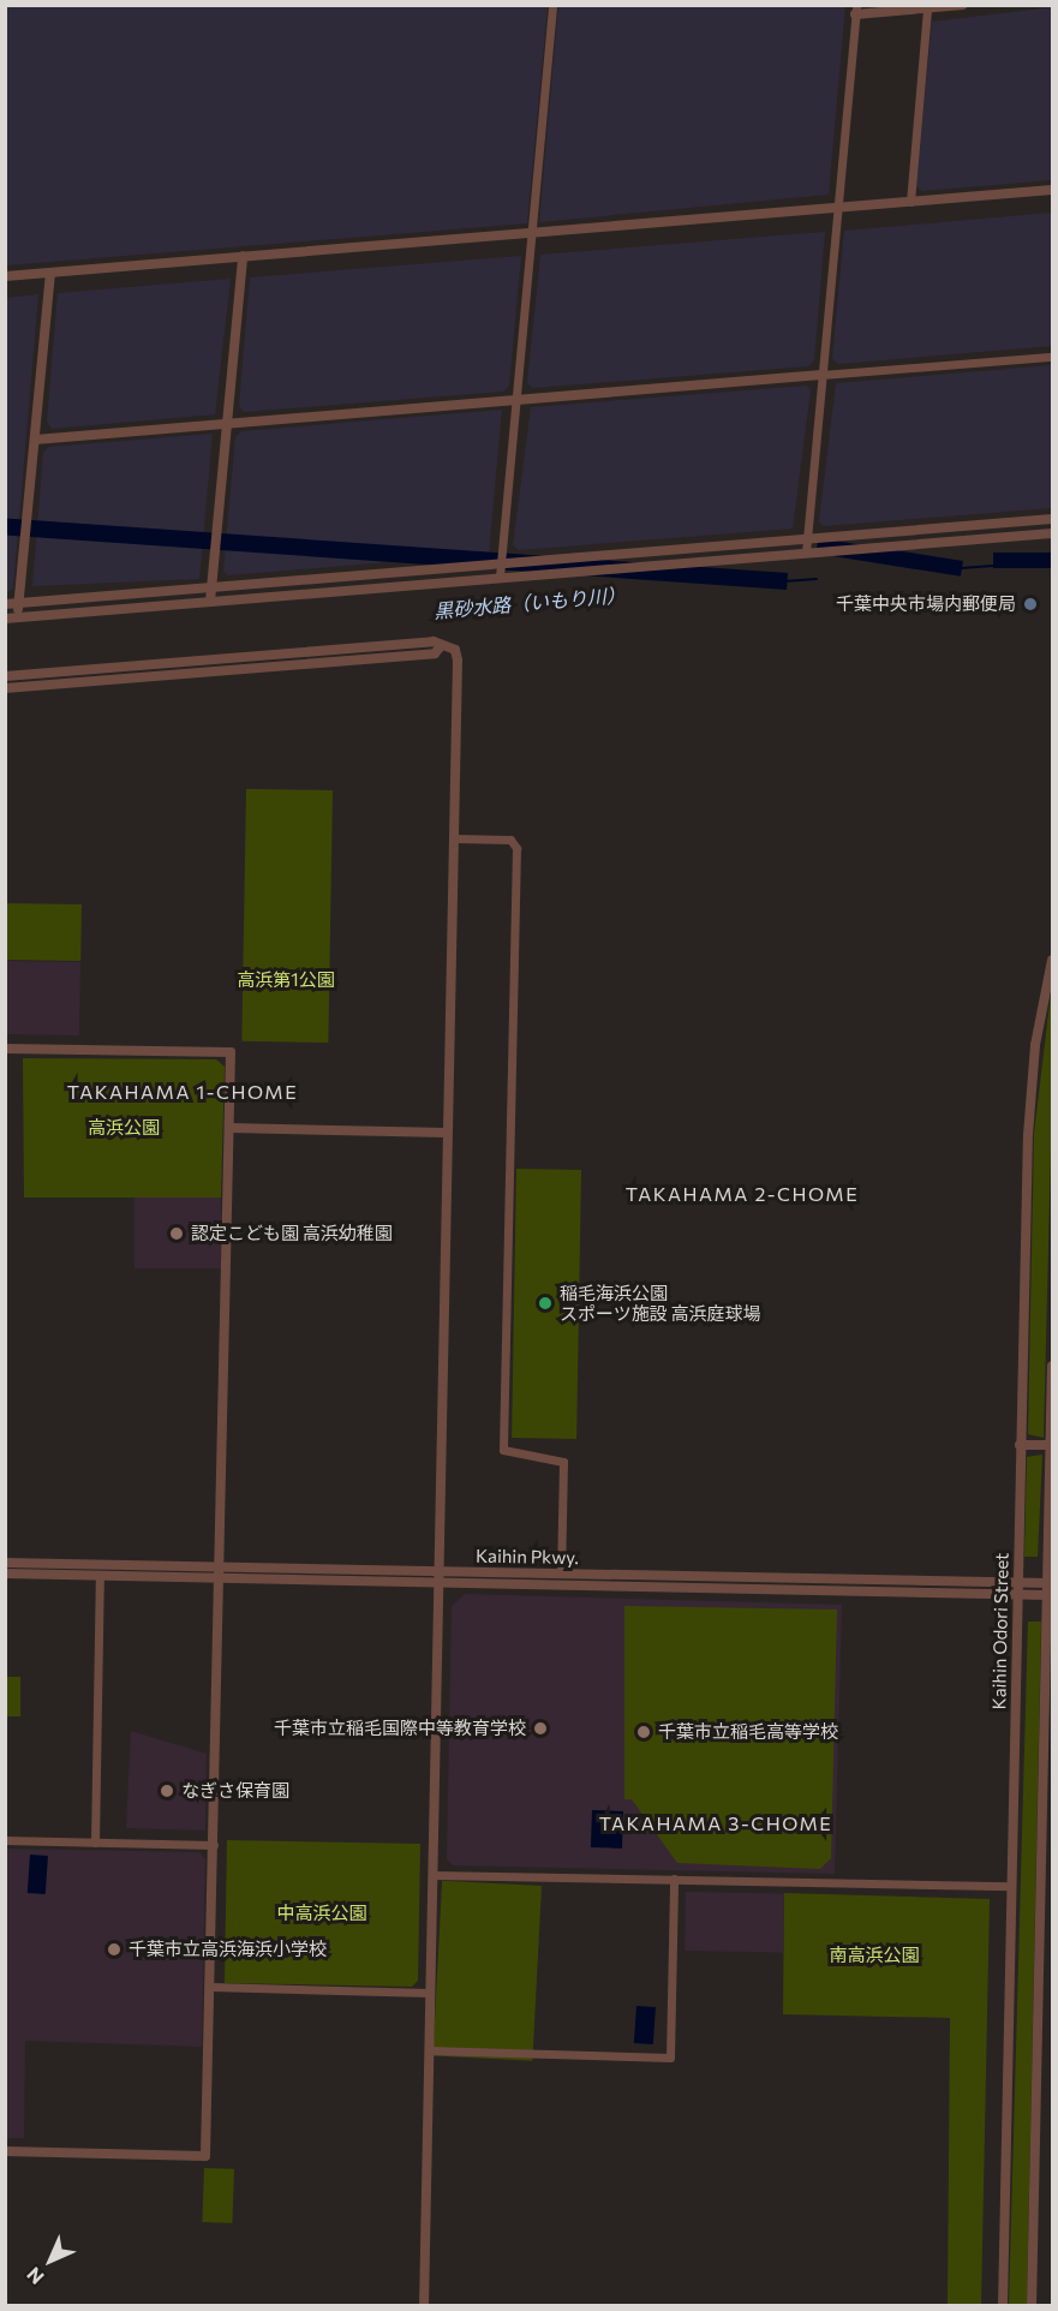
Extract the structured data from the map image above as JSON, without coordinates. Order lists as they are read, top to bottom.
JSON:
{
  "streets": {
    "street": ["Kaihin Pkwy.", "Kaihin Odori Street"]
  },
  "crossings": [
    ["Kaihin Pkwy.", "Kaihin Odori Street"]
  ],
  "districts": ["TAKAHAMA 1-CHOME", "TAKAHAMA 2-CHOME", "TAKAHAMA 3-CHOME"],
  "water": ["黒砂水路（いもり川）"],
  "parks": [
    "高浜第1公園",
    "高浜公園",
    "中高浜公園",
    "南高浜公園"
  ],
  "places": [
    "千葉中央市場内郵便局",
    "認定こども園 高浜幼稚園",
    "稲毛海浜公園 スポーツ施設 高浜庭球場",
    "千葉市立稲毛国際中等教育学校",
    "千葉市立稲毛高等学校",
    "なぎさ保育園",
    "千葉市立高浜海浜小学校"
  ],
  "north": "bottom left"
}
